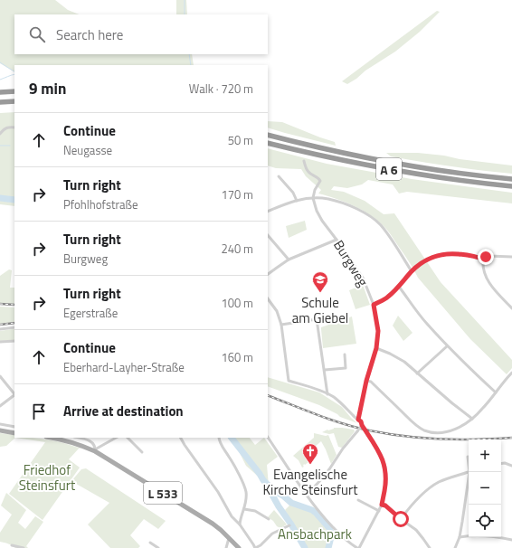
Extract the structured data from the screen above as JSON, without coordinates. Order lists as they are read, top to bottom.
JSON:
{
  "streets": {
    "highway": ["A 6"],
    "main road": ["L 533"],
    "street": ["Burgweg"]
  },
  "parks": ["Friedhof Steinsfurt", "Ansbachpark"],
  "places": {
    "school or university": ["Schule am Giebel"],
    "church": ["Evangelische Kirche Steinsfurt"]
  },
  "page": {
    "search": "Search here",
    "heading": ["9 min", "Walk · 720 m"],
    "list": [
      ["Continue", "Neugasse", "50 m"],
      ["Turn right", "Pfohlhofstraße", "170 m"],
      ["Turn right", "Burgweg", "240 m"],
      ["Turn right", "Egerstraße", "100 m"],
      ["Continue", "Eberhard-Layher-Straße", "160 m"],
      "Arrive at destination"
    ],
    "map_buttons": ["+", "−"]
  }
}
